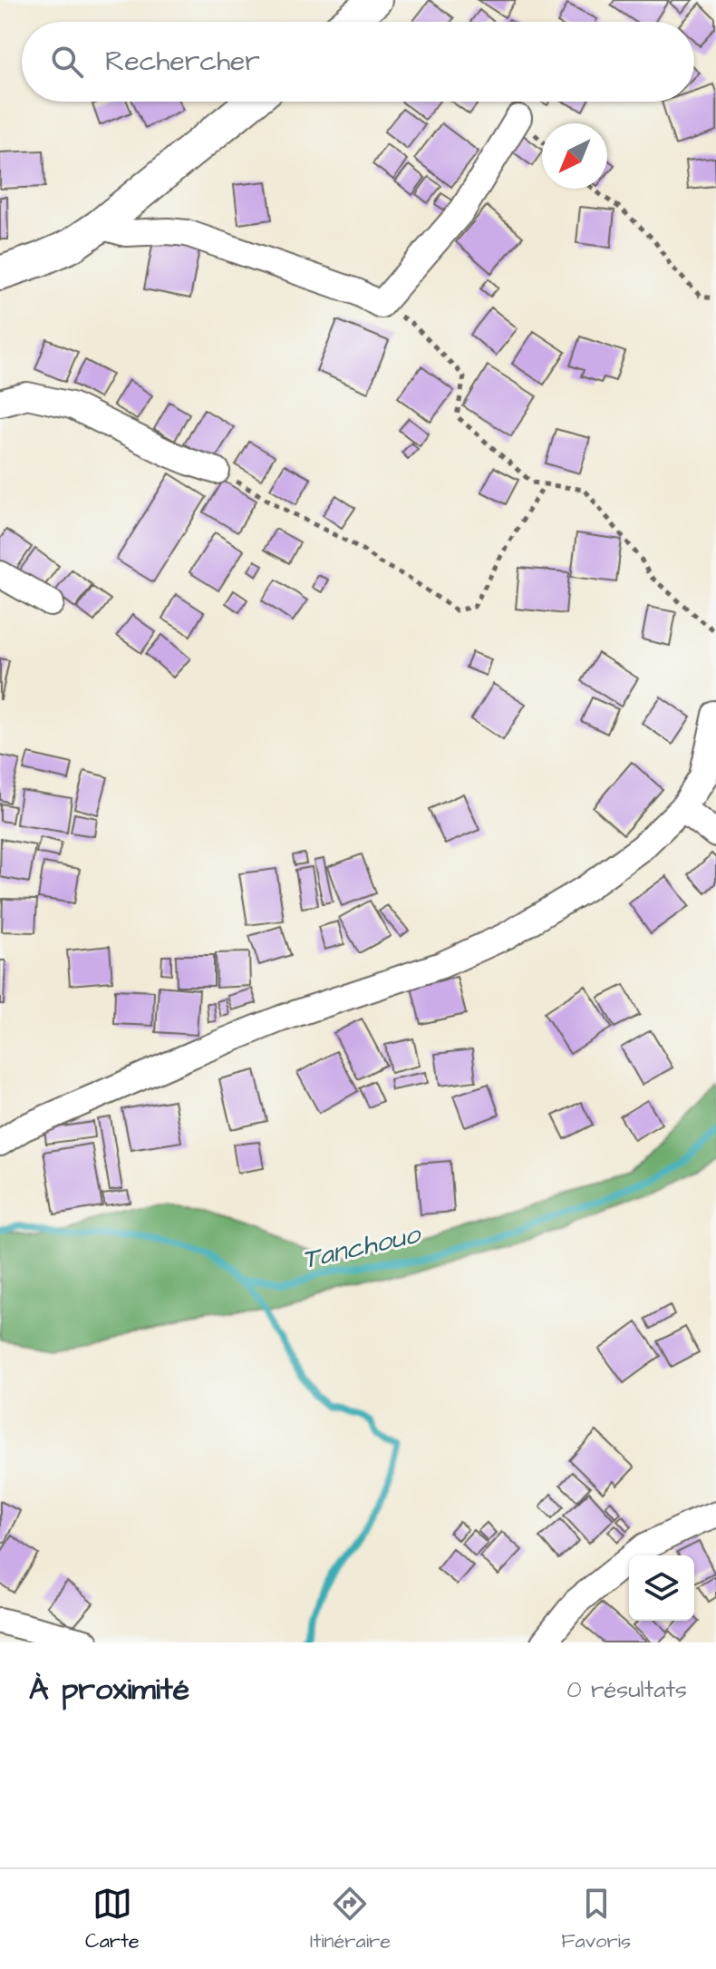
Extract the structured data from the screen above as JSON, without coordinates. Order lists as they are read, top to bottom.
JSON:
{
  "water": ["Tanchouo"],
  "north": "bottom left",
  "page": {
    "search": "Rechercher",
    "heading": ["À proximité", "0 résultats"],
    "nav": ["Carte", "Itinéraire", "Favoris"]
  }
}
